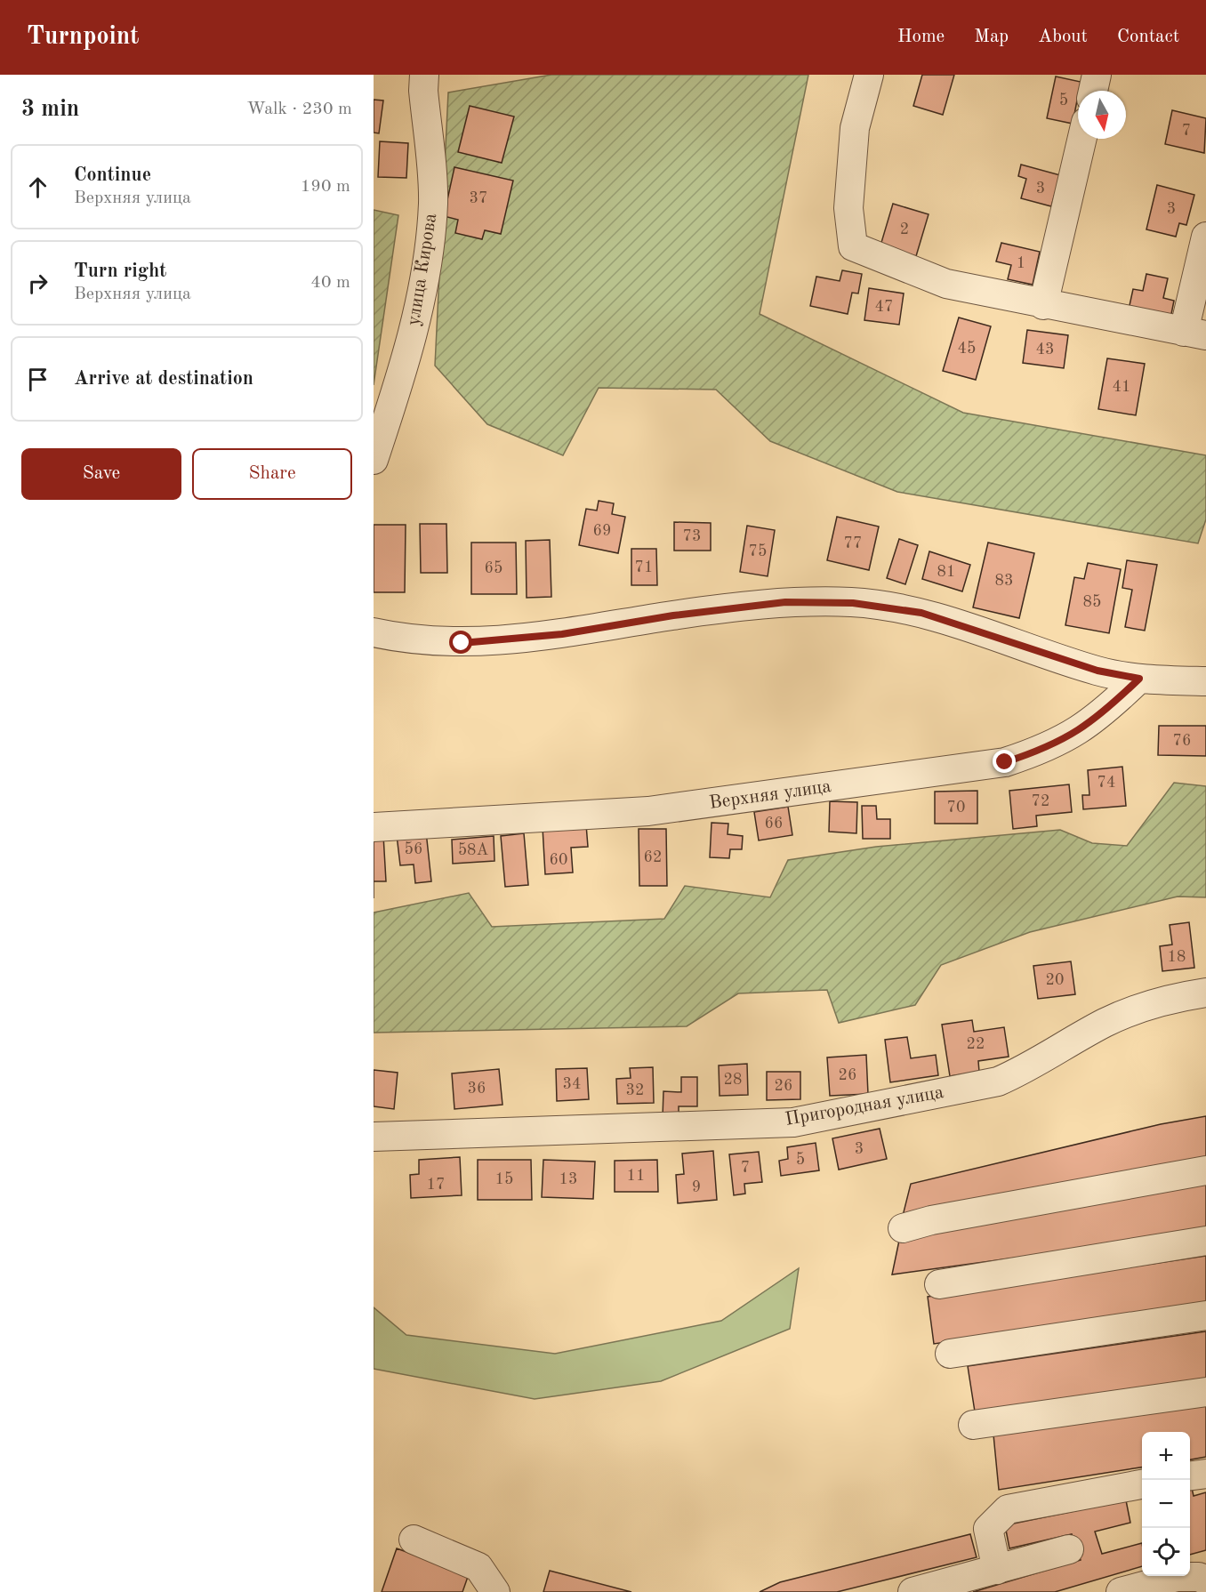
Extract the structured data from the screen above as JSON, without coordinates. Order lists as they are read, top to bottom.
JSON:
{
  "streets": {
    "street": ["улица Кирова", "Верхняя улица", "Пригородная улица"]
  },
  "house_numbers": [
    "5",
    "7",
    "3",
    "37",
    "3",
    "2",
    "1",
    "47",
    "45",
    "43",
    "41",
    "69",
    "73",
    "77",
    "75",
    "71",
    "65",
    "81",
    "83",
    "85",
    "76",
    "74",
    "72",
    "70",
    "66",
    "56",
    "58А",
    "62",
    "60",
    "18",
    "20",
    "22",
    "26",
    "28",
    "34",
    "26",
    "36",
    "32",
    "3",
    "5",
    "7",
    "11",
    "15",
    "13",
    "17",
    "9"
  ],
  "north": "bottom",
  "page": {
    "header": "Turnpoint",
    "nav": [
      "Home",
      "Map",
      "About",
      "Contact"
    ],
    "heading": ["3 min", "Walk · 230 m"],
    "list": [
      ["Continue", "Верхняя улица", "190 m"],
      ["Turn right", "Верхняя улица", "40 m"],
      "Arrive at destination"
    ],
    "buttons": ["Save", "Share"],
    "map_buttons": ["+", "−"]
  }
}
